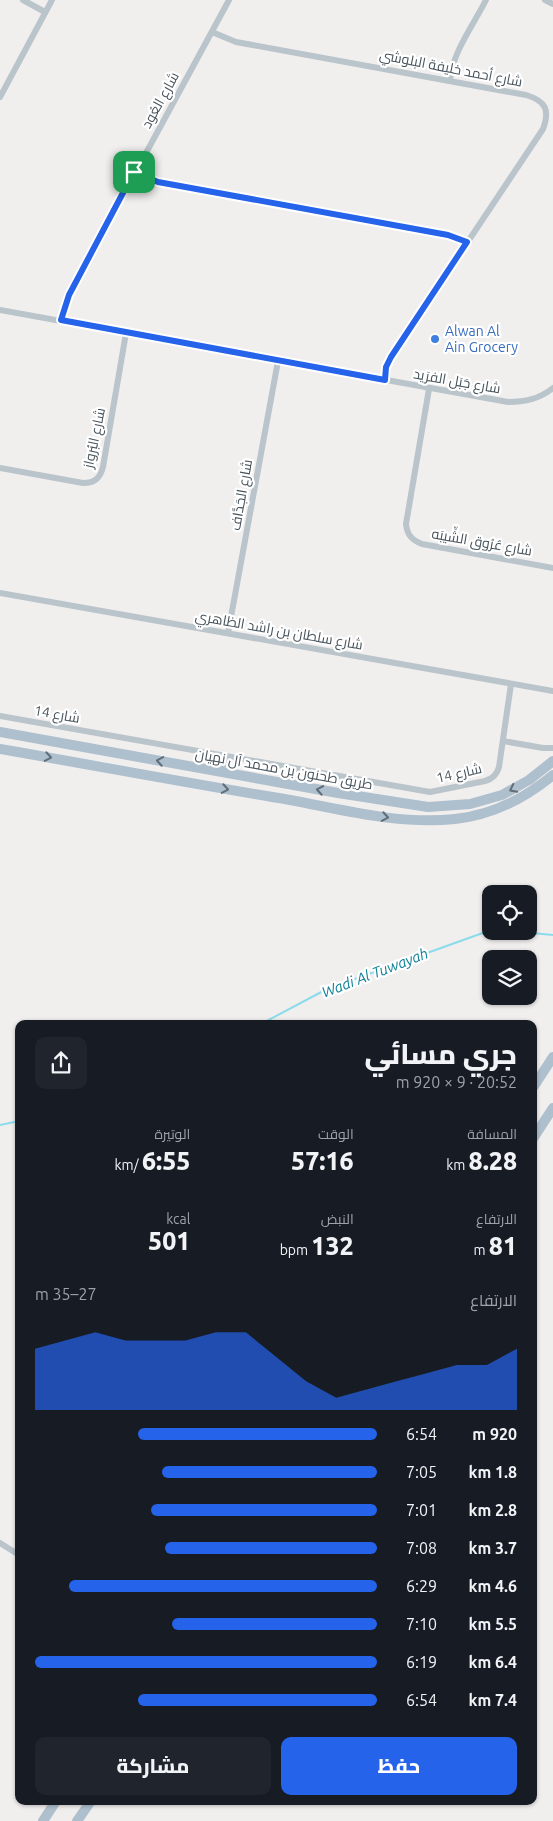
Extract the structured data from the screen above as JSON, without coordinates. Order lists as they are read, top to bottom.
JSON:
{
  "streets": {
    "main road": ["طريق طحنون بن محمد آل نهيان"],
    "street": [
      "شارع أحمد خليفة البلوشي",
      "شارع العُود",
      "شارع جَبَل الفرَيد",
      "شارع البُرواز",
      "شارع الجَدَّاف",
      "شارع عُرُوق الشِّيبَه",
      "شارع سلطان بن راشد الظاهري",
      "شارع 14"
    ]
  },
  "crossings": [
    ["شارع أحمد خليفة البلوشي", "شارع العُود"],
    ["شارع أحمد خليفة البلوشي", "شارع جَبَل الفرَيد"],
    ["شارع العُود", "شارع جَبَل الفرَيد"],
    ["شارع جَبَل الفرَيد", "شارع البُرواز"],
    ["شارع جَبَل الفرَيد", "شارع الجَدَّاف"],
    ["شارع جَبَل الفرَيد", "شارع عُرُوق الشِّيبَه"],
    ["شارع الجَدَّاف", "شارع سلطان بن راشد الظاهري"],
    ["شارع سلطان بن راشد الظاهري", "شارع 14"],
    ["شارع 14", "طريق طحنون بن محمد آل نهيان"]
  ],
  "water": ["Wadi Al Tuwayah"],
  "places": ["Alwan Al Ain Grocery"],
  "page": {
    "heading": ["جري مسائي", "20:52 · 9 × 920 m"],
    "stats": [
      ["المسافة", "8.28 km"],
      ["الوقت", "57:16"],
      ["الوتيرة", "6:55 /km"],
      ["الارتفاع", "81 m"],
      ["النبض", "132 bpm"],
      ["kcal", "501"]
    ],
    "chart": ["الارتفاع", "27–35 m"],
    "list": [
      {
        "name": "920 m",
        "note": "6:54"
      },
      {
        "name": "1.8 km",
        "note": "7:05"
      },
      {
        "name": "2.8 km",
        "note": "7:01"
      },
      {
        "name": "3.7 km",
        "note": "7:08"
      },
      {
        "name": "4.6 km",
        "note": "6:29"
      },
      {
        "name": "5.5 km",
        "note": "7:10"
      },
      {
        "name": "6.4 km",
        "note": "6:19"
      },
      {
        "name": "7.4 km",
        "note": "6:54"
      }
    ],
    "buttons": ["حفظ", "مشاركة"]
  }
}
